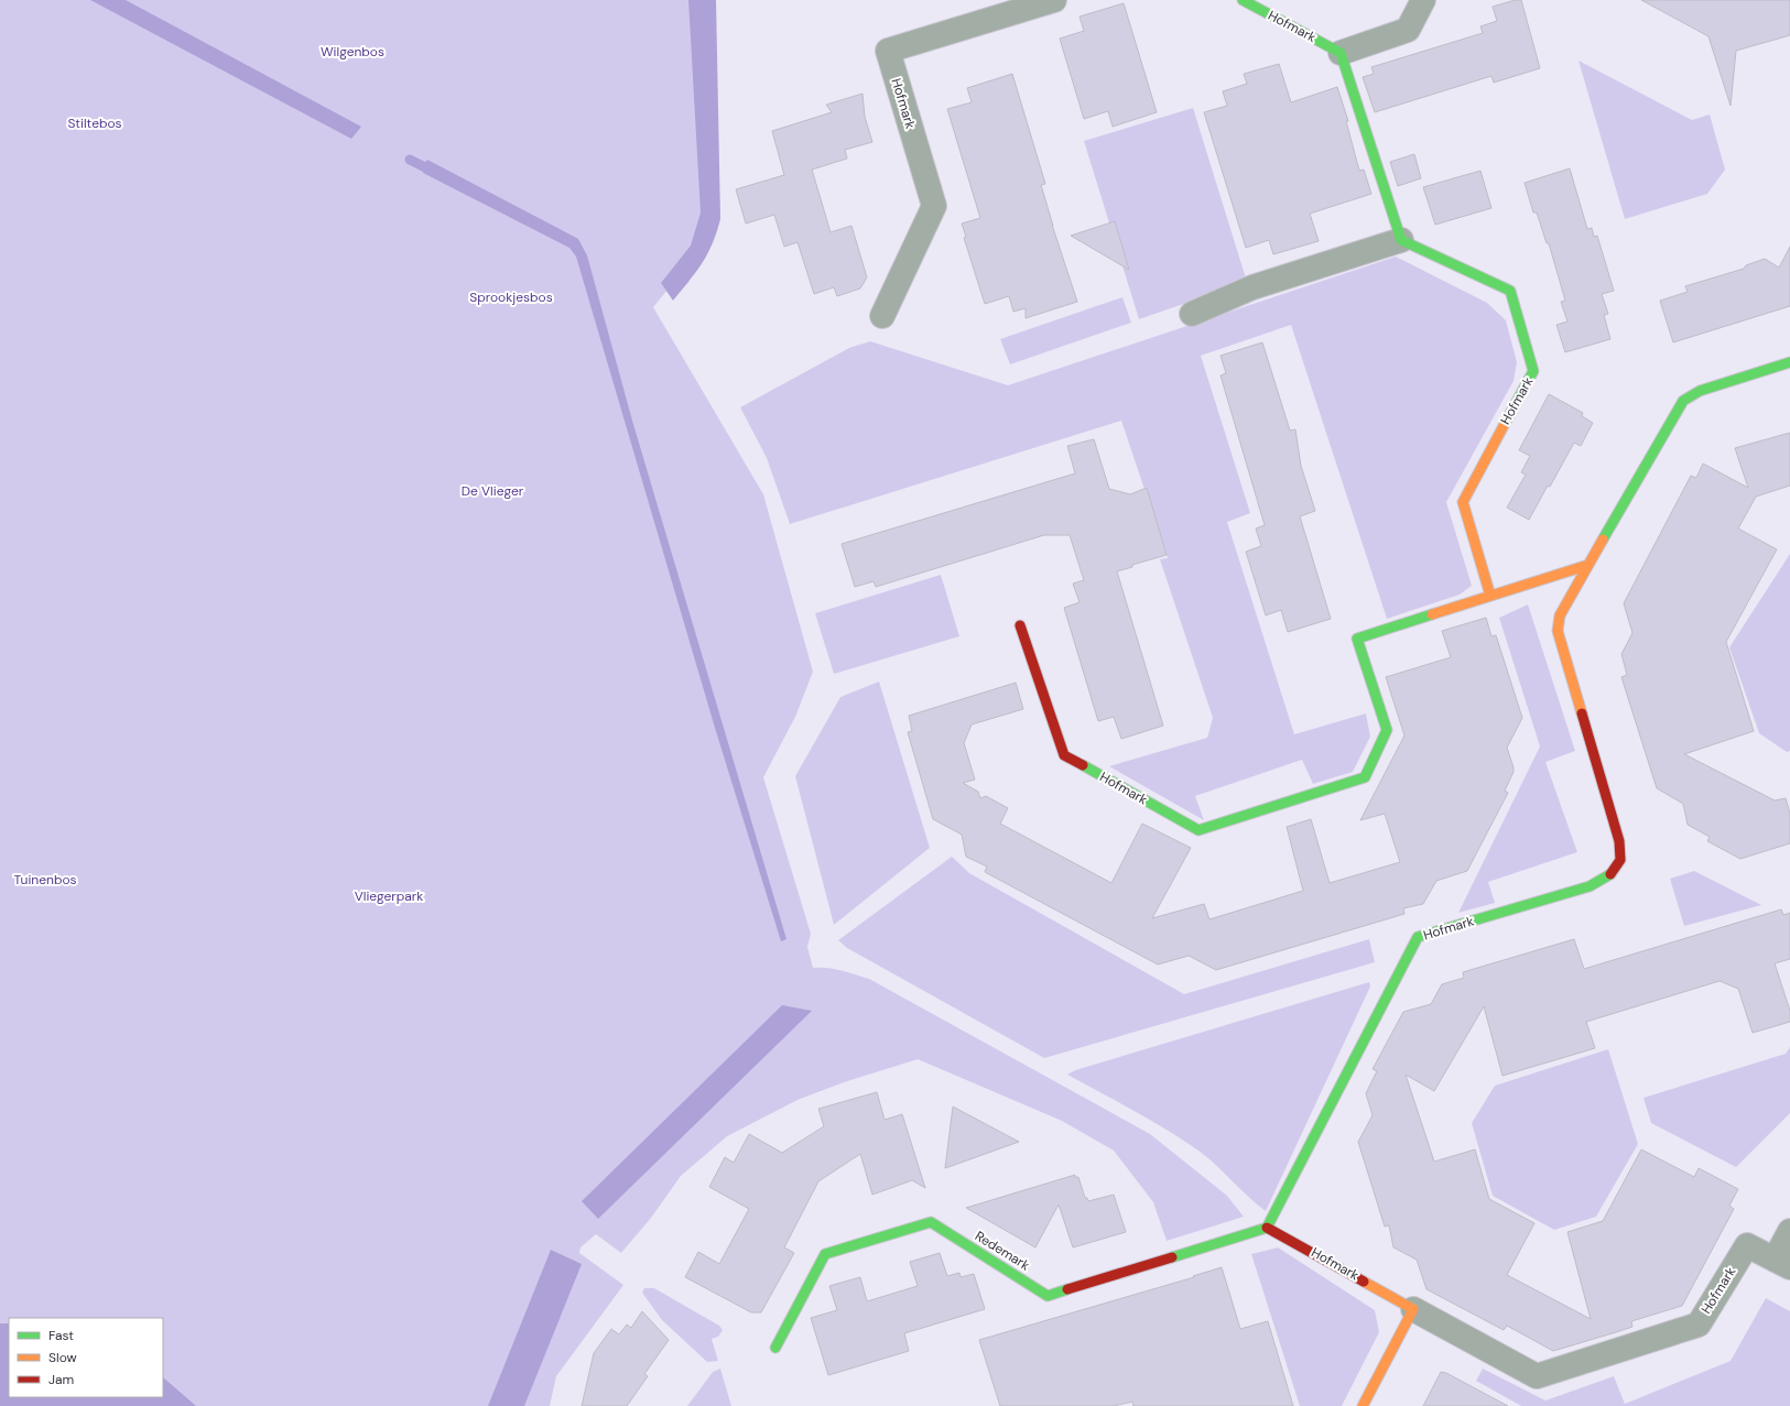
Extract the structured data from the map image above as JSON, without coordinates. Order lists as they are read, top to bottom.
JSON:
{
  "streets": {
    "street": ["Hofmark", "Redemark"]
  },
  "crossings": [
    ["Hofmark", "Redemark"]
  ],
  "parks": [
    "Wilgenbos",
    "Stiltebos",
    "Sprookjesbos",
    "De Vlieger",
    "Tuinenbos",
    "Vliegerpark"
  ],
  "legend": ["Fast", "Slow", "Jam"]
}
